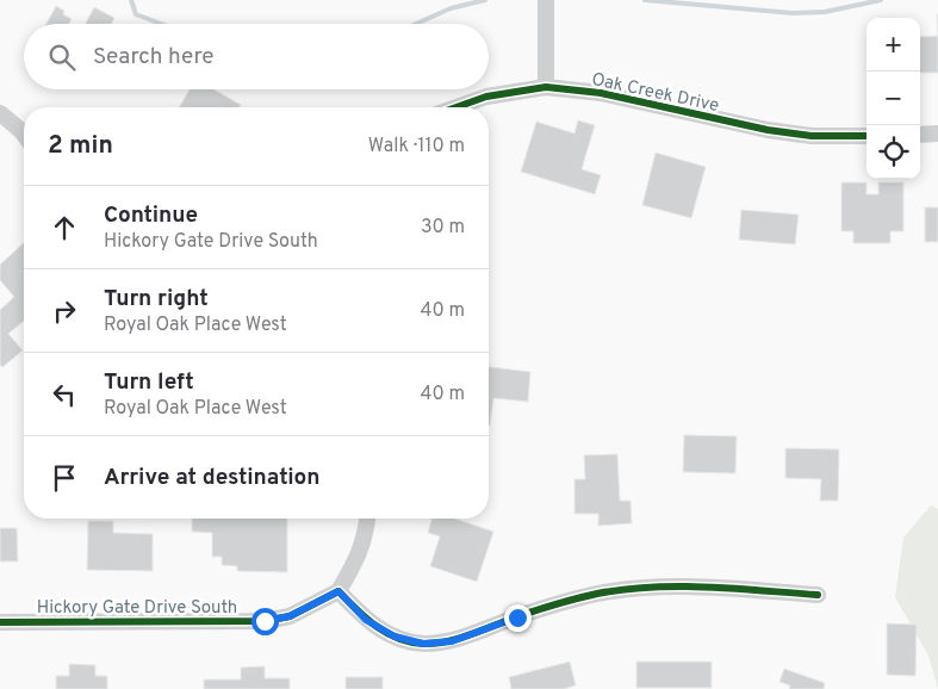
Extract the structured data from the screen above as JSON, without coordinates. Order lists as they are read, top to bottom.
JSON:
{
  "streets": {
    "street": ["Oak Creek Drive", "Hickory Gate Drive South"]
  },
  "page": {
    "map_buttons": ["+", "−"],
    "search": "Search here",
    "heading": ["2 min", "Walk · 110 m"],
    "list": [
      ["Continue", "Hickory Gate Drive South", "30 m"],
      ["Turn right", "Royal Oak Place West", "40 m"],
      ["Turn left", "Royal Oak Place West", "40 m"],
      "Arrive at destination"
    ]
  }
}
